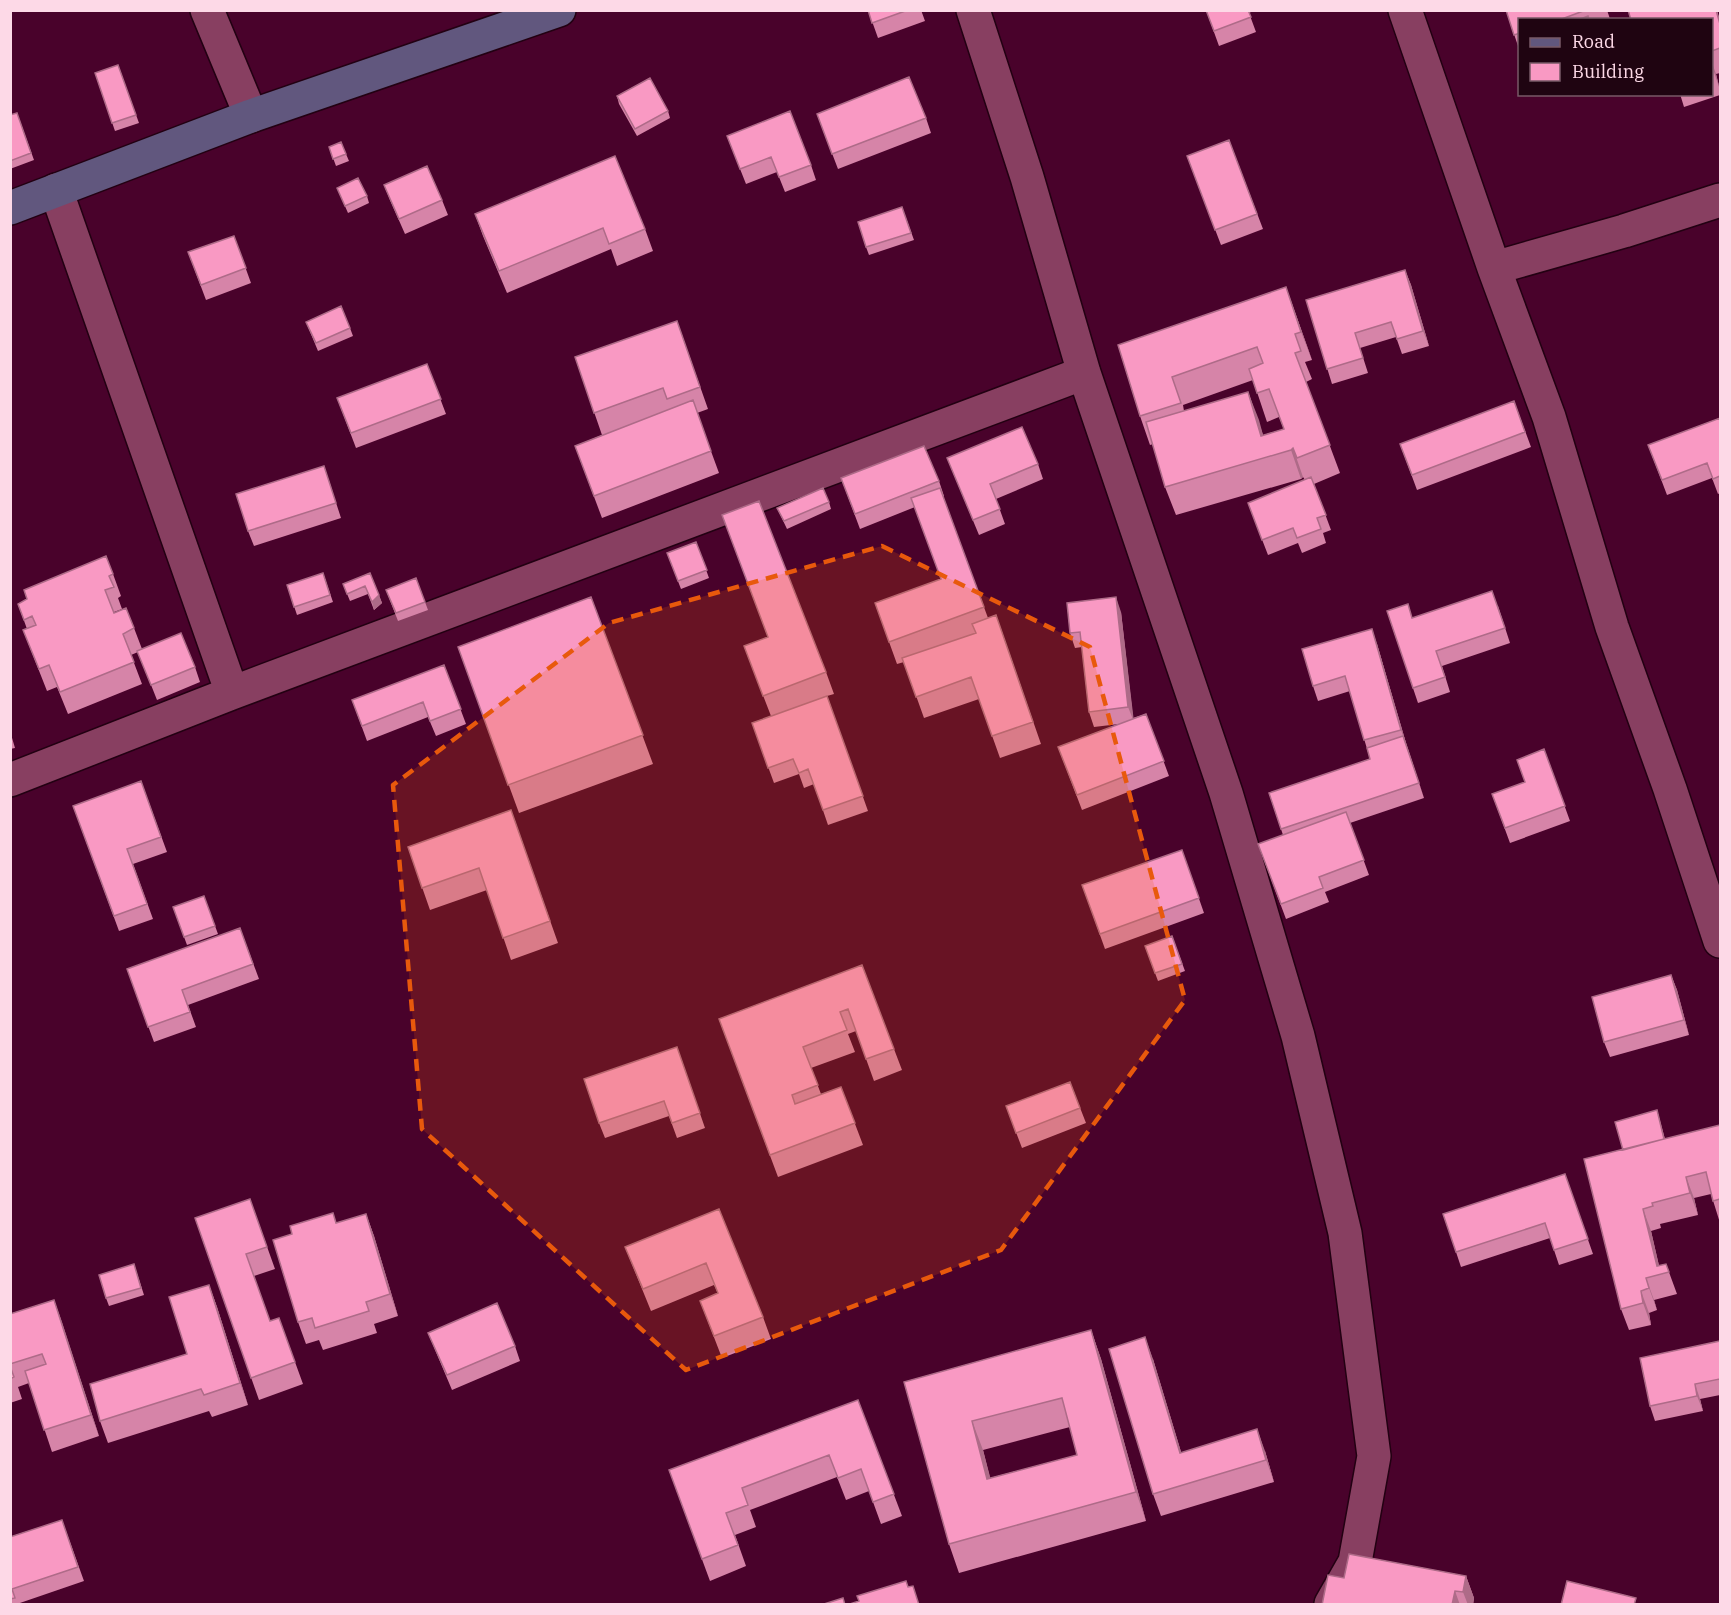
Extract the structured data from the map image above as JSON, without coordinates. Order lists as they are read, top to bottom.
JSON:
{
  "legend": ["Road", "Building"]
}
